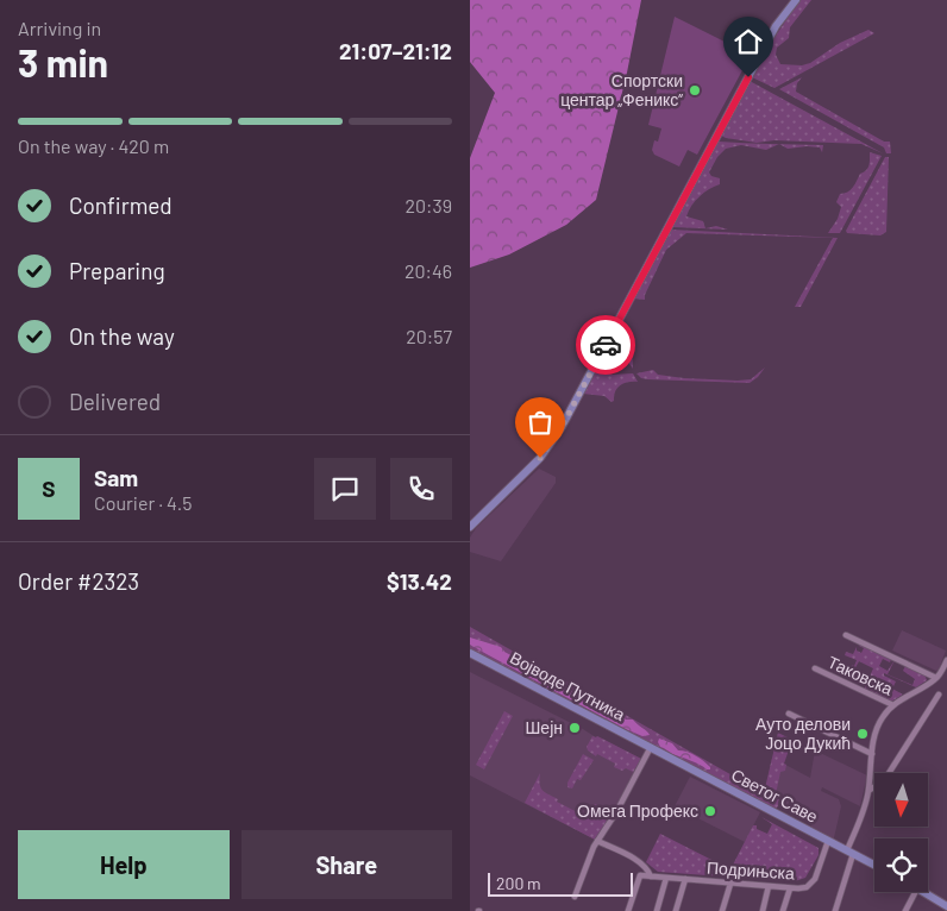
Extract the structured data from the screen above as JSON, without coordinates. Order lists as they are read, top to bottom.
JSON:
{
  "streets": {
    "main road": ["Војводе Путника", "Светог Саве"],
    "street": ["Таковска", "Подрињска"]
  },
  "crossings": [
    ["Војводе Путника", "Светог Саве"],
    ["Светог Саве", "Подрињска"]
  ],
  "places": [
    "Спортски центар „Феникс”",
    "Шејн",
    "Ауто делови Јоцо Дукић",
    "Омега Профекс"
  ],
  "scale_bar": "200 m",
  "north": "bottom",
  "page": {
    "heading": ["3 min", "Arriving in", "21:07–21:12"],
    "panel": [
      "Sam",
      "Courier · 4.5",
      "Order #2323",
      "$13.42"
    ],
    "bar": "On the way · 420 m",
    "list": [
      ["Confirmed", "20:39"],
      ["Preparing", "20:46"],
      ["On the way", "20:57"],
      "Delivered"
    ],
    "round": "S",
    "buttons": ["Help", "Share"],
    "scale": "200 m"
  }
}
